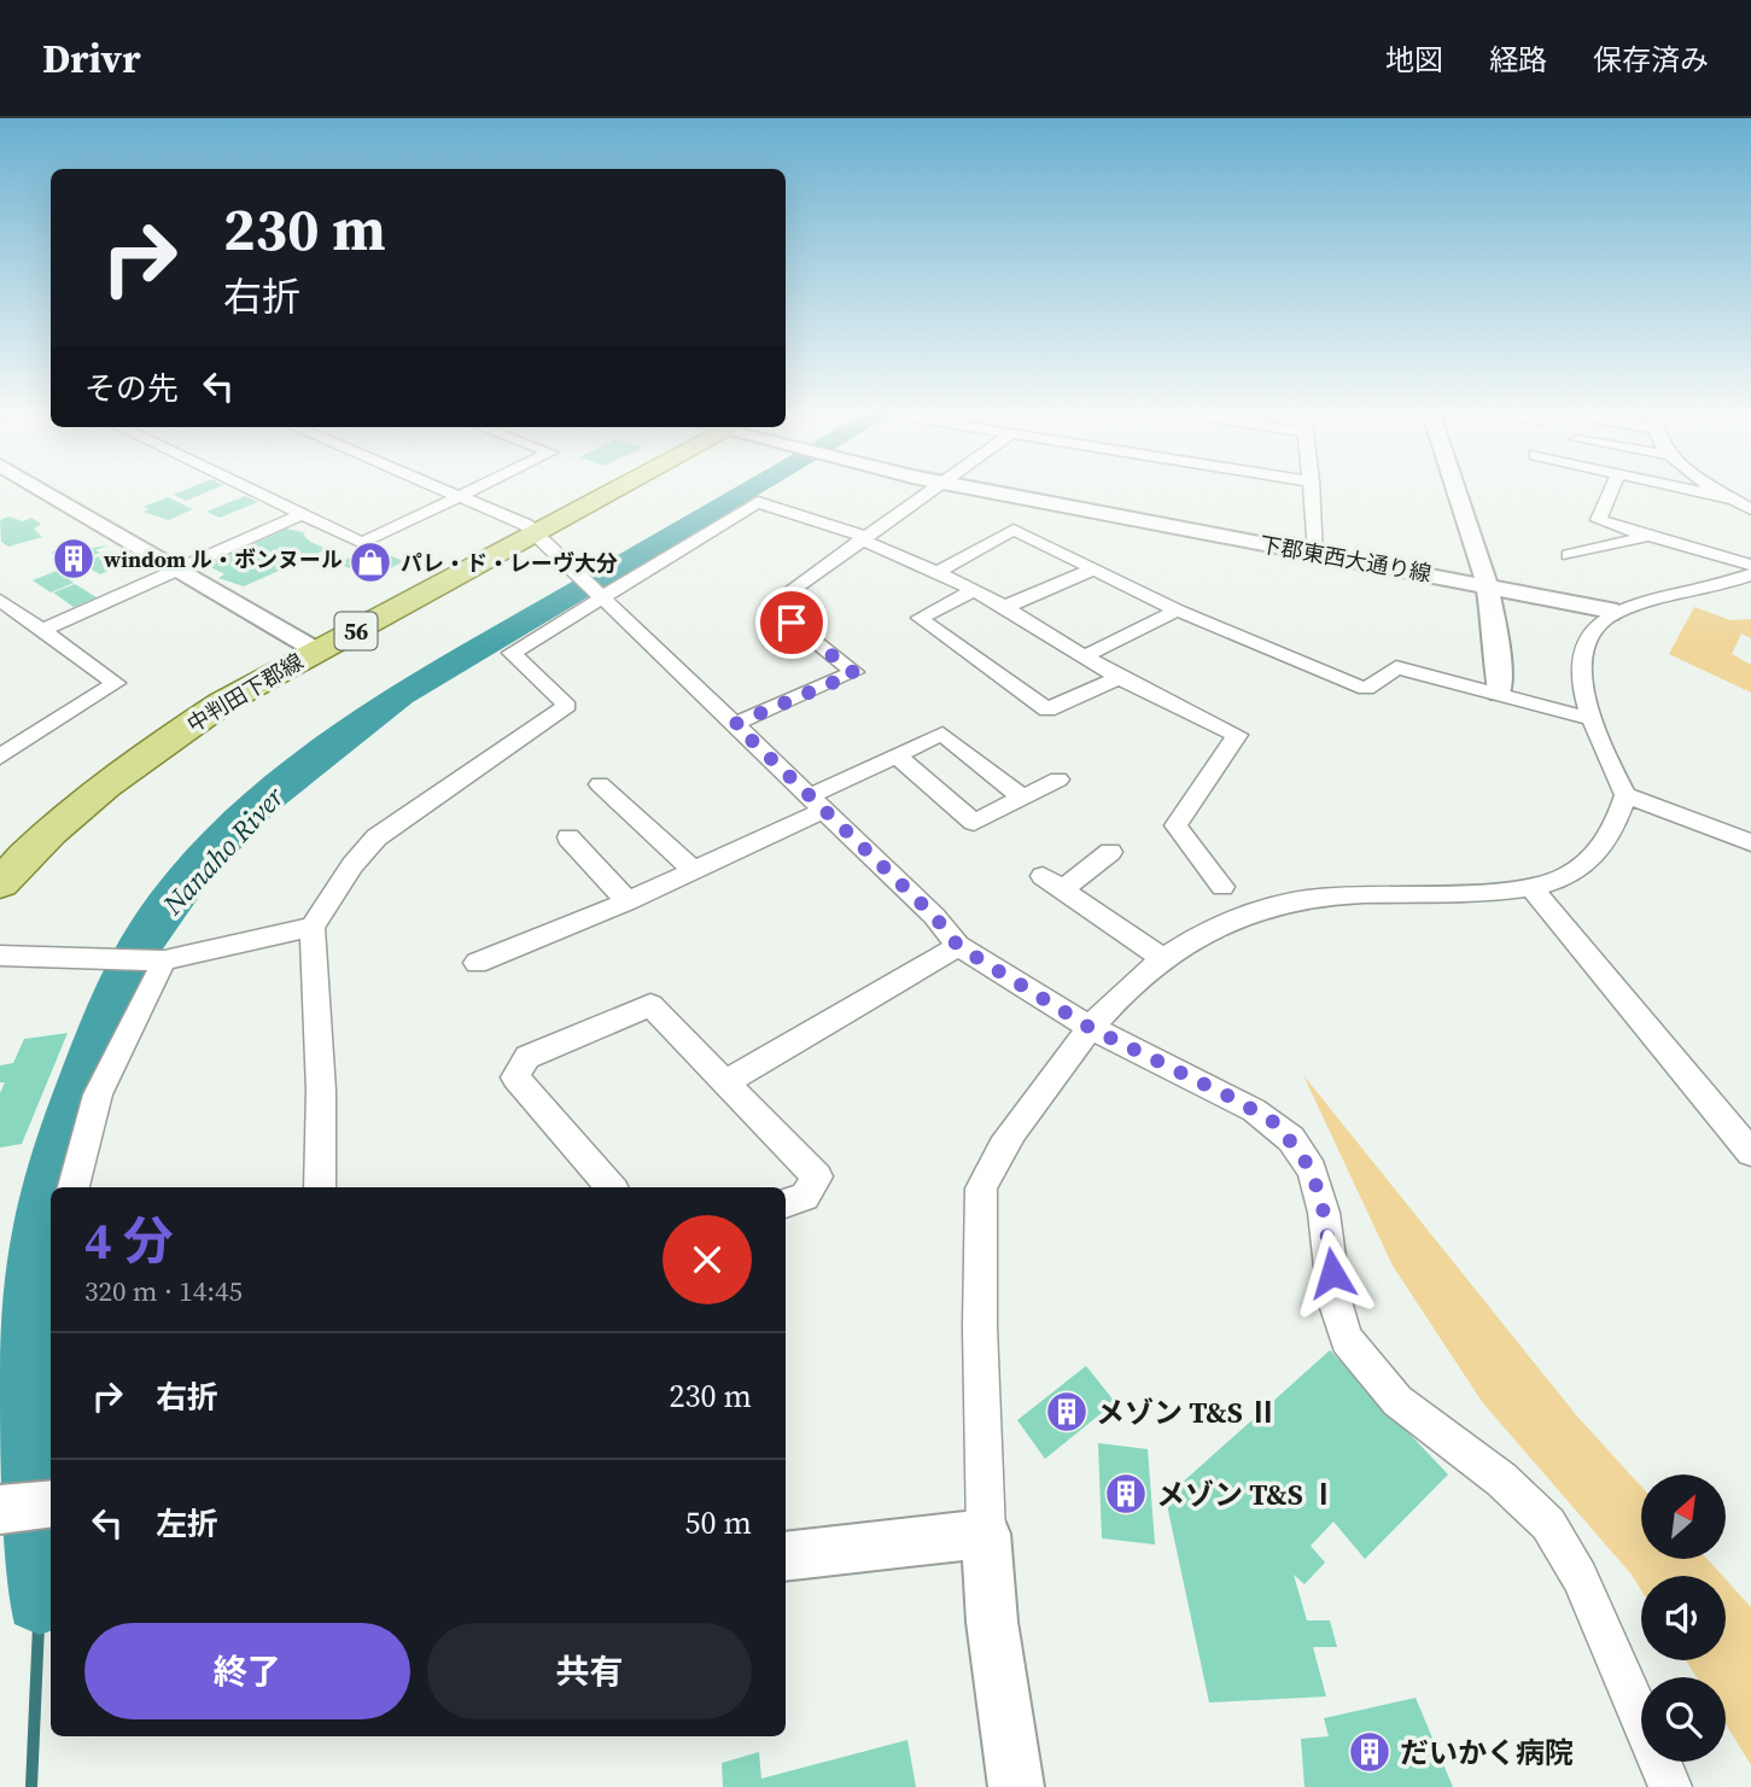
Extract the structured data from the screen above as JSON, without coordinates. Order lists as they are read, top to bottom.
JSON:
{
  "streets": {
    "main road": ["56", "中判田下郡線"],
    "street": ["下郡東西大通り線"]
  },
  "water": ["Nanaho River"],
  "places": {
    "building": [
      "windom ル・ボンヌール",
      "メゾン T&S Ⅱ",
      "メゾン T&S Ⅰ",
      "だいかく病院"
    ],
    "shop": ["パレ・ド・レーヴ大分"]
  },
  "north": "top right",
  "page": {
    "header": "Drivr",
    "nav": ["地図", "経路", "保存済み"],
    "turn": ["230 m", "右折"],
    "then": "その先",
    "heading": ["4 分", "320 m · 14:45"],
    "list": [
      {
        "name": "右折",
        "value": "230 m"
      },
      {
        "name": "左折",
        "value": "50 m"
      }
    ],
    "buttons": ["終了", "共有"]
  }
}
